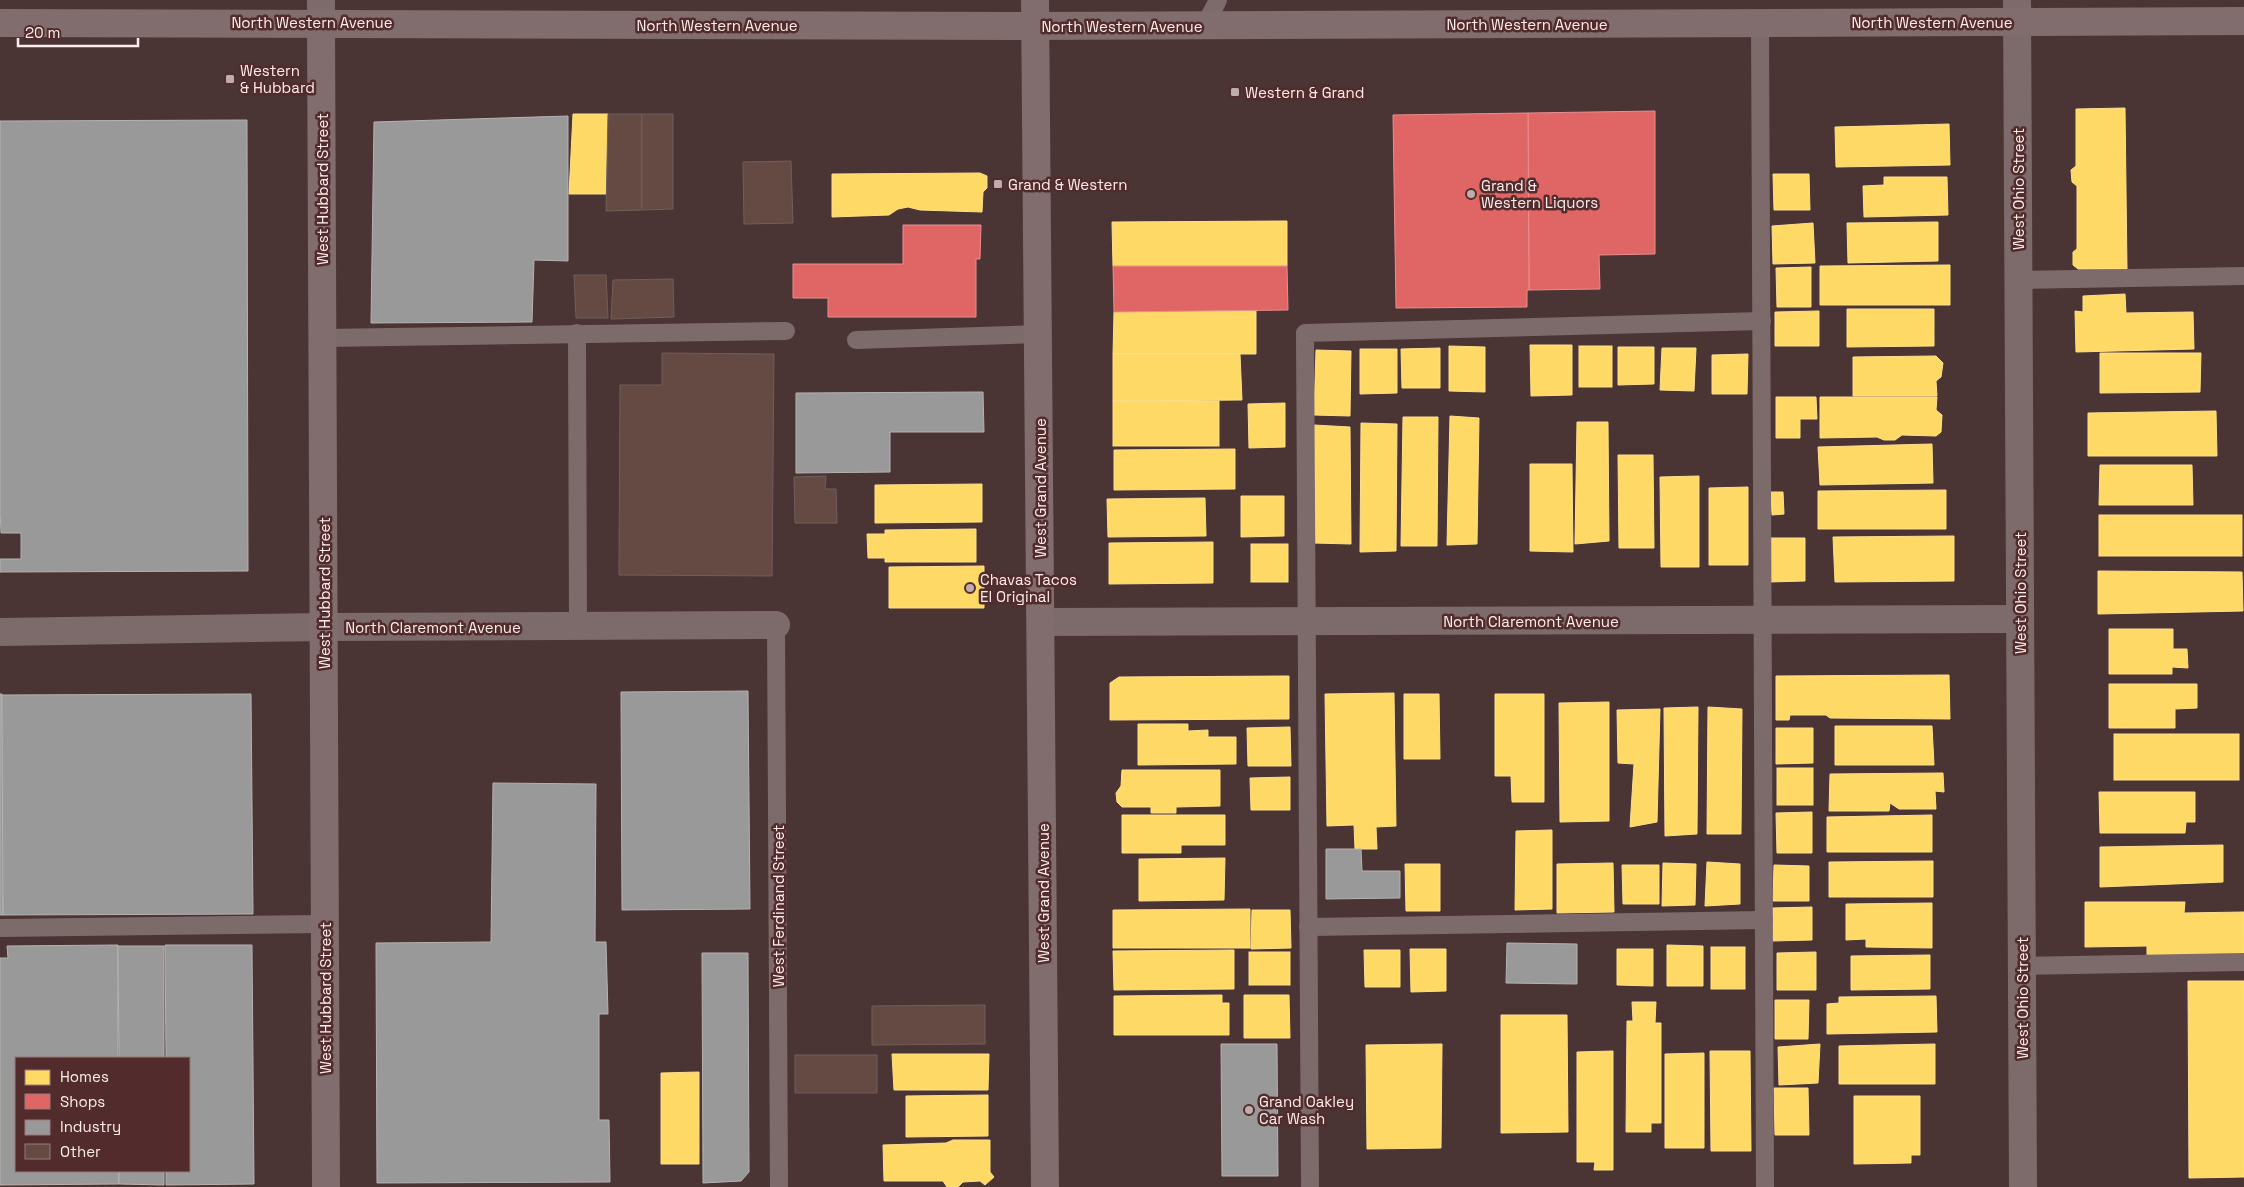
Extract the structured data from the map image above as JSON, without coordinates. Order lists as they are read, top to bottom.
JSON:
{
  "streets": {
    "main road": ["North Western Avenue", "West Hubbard Street", "West Grand Avenue"],
    "street": ["West Ohio Street", "North Claremont Avenue"],
    "lane": ["West Ferdinand Street"]
  },
  "crossings": [
    ["North Western Avenue", "West Hubbard Street"],
    ["North Western Avenue", "West Ohio Street"],
    ["North Western Avenue", "West Grand Avenue"],
    ["West Hubbard Street", "North Claremont Avenue"],
    ["West Ohio Street", "North Claremont Avenue"],
    ["West Grand Avenue", "North Claremont Avenue"],
    ["North Claremont Avenue", "West Ferdinand Street"]
  ],
  "places": {
    "transit": ["Western & Hubbard", "Western & Grand", "Grand & Western"],
    "other": ["Grand & Western Liquors", "Chavas Tacos El Original", "Grand Oakley Car Wash"]
  },
  "legend": [
    "Homes",
    "Shops",
    "Industry",
    "Other"
  ],
  "scale_bar": "20 m"
}
